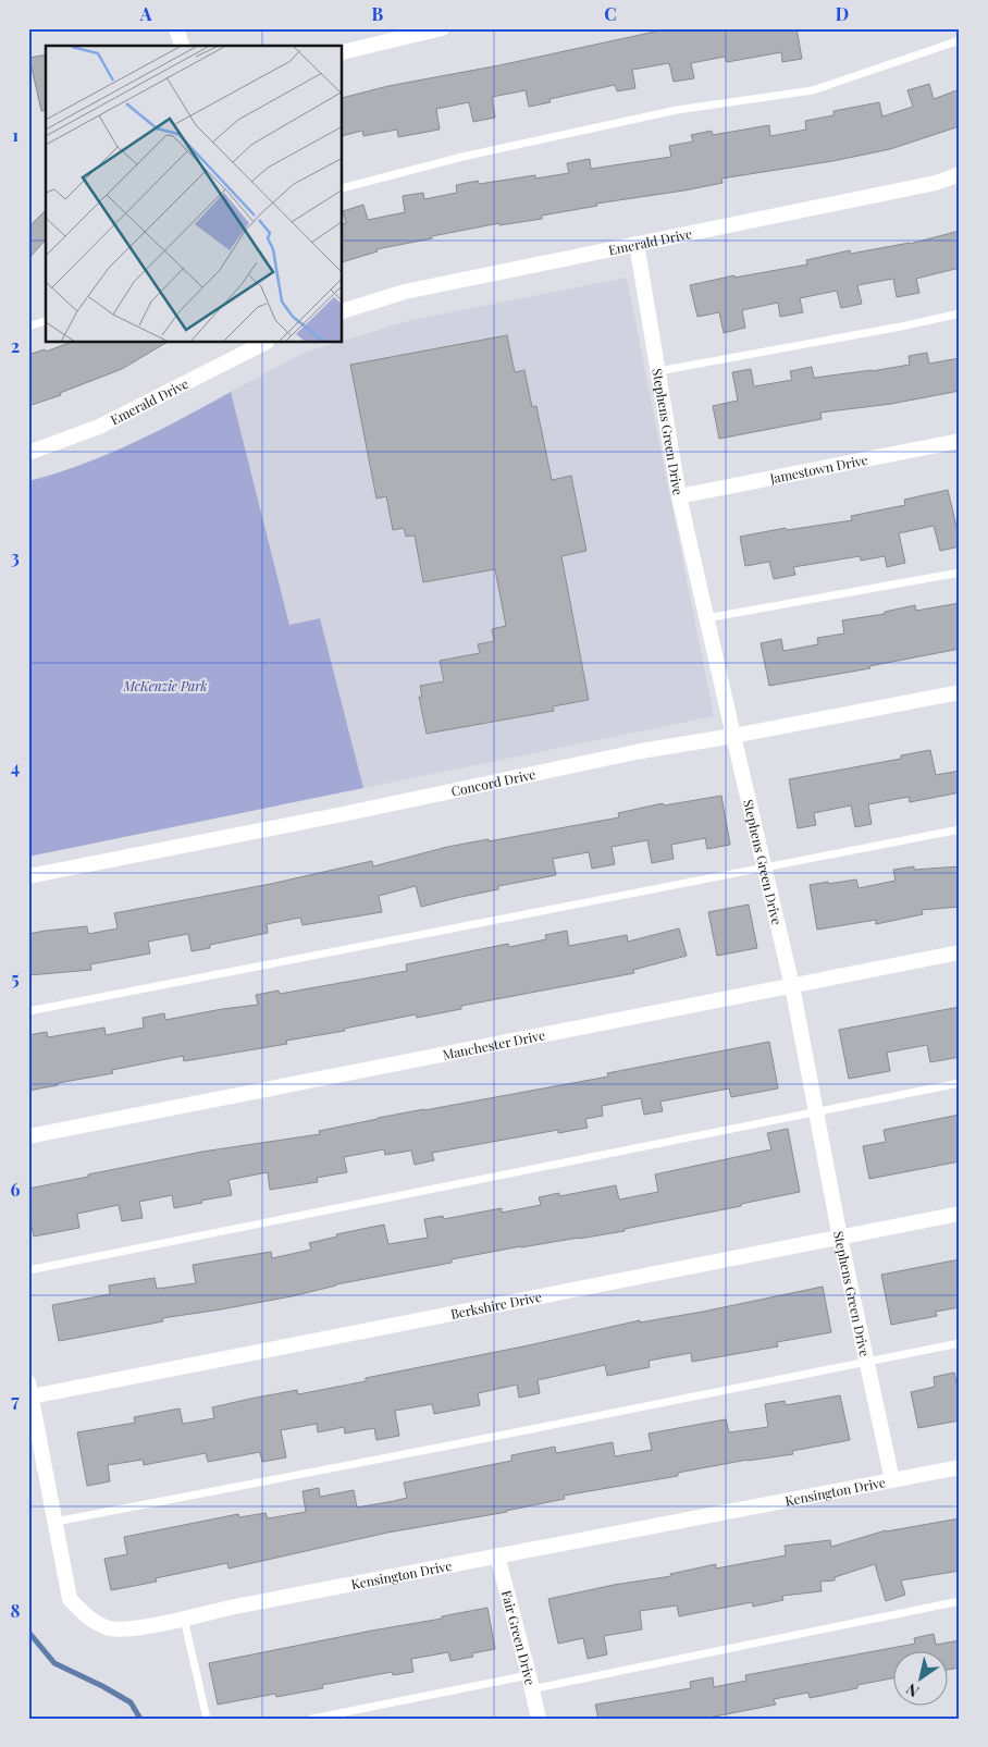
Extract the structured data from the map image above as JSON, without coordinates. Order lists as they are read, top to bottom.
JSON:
{
  "streets": {
    "street": [
      "Emerald Drive",
      "Stephens Green Drive",
      "Jamestown Drive",
      "Concord Drive",
      "Manchester Drive",
      "Berkshire Drive",
      "Kensington Drive",
      "Fair Green Drive"
    ]
  },
  "crossings": [
    ["Emerald Drive", "Stephens Green Drive"],
    ["Stephens Green Drive", "Jamestown Drive"],
    ["Stephens Green Drive", "Concord Drive"],
    ["Stephens Green Drive", "Manchester Drive"],
    ["Stephens Green Drive", "Berkshire Drive"],
    ["Stephens Green Drive", "Kensington Drive"],
    ["Berkshire Drive", "Kensington Drive"],
    ["Kensington Drive", "Fair Green Drive"]
  ],
  "parks": ["McKenzie Park"],
  "north": "bottom left",
  "grid": {
    "columns": [
      "A",
      "B",
      "C",
      "D"
    ],
    "rows": [
      "1",
      "2",
      "3",
      "4",
      "5",
      "6",
      "7",
      "8"
    ]
  }
}
